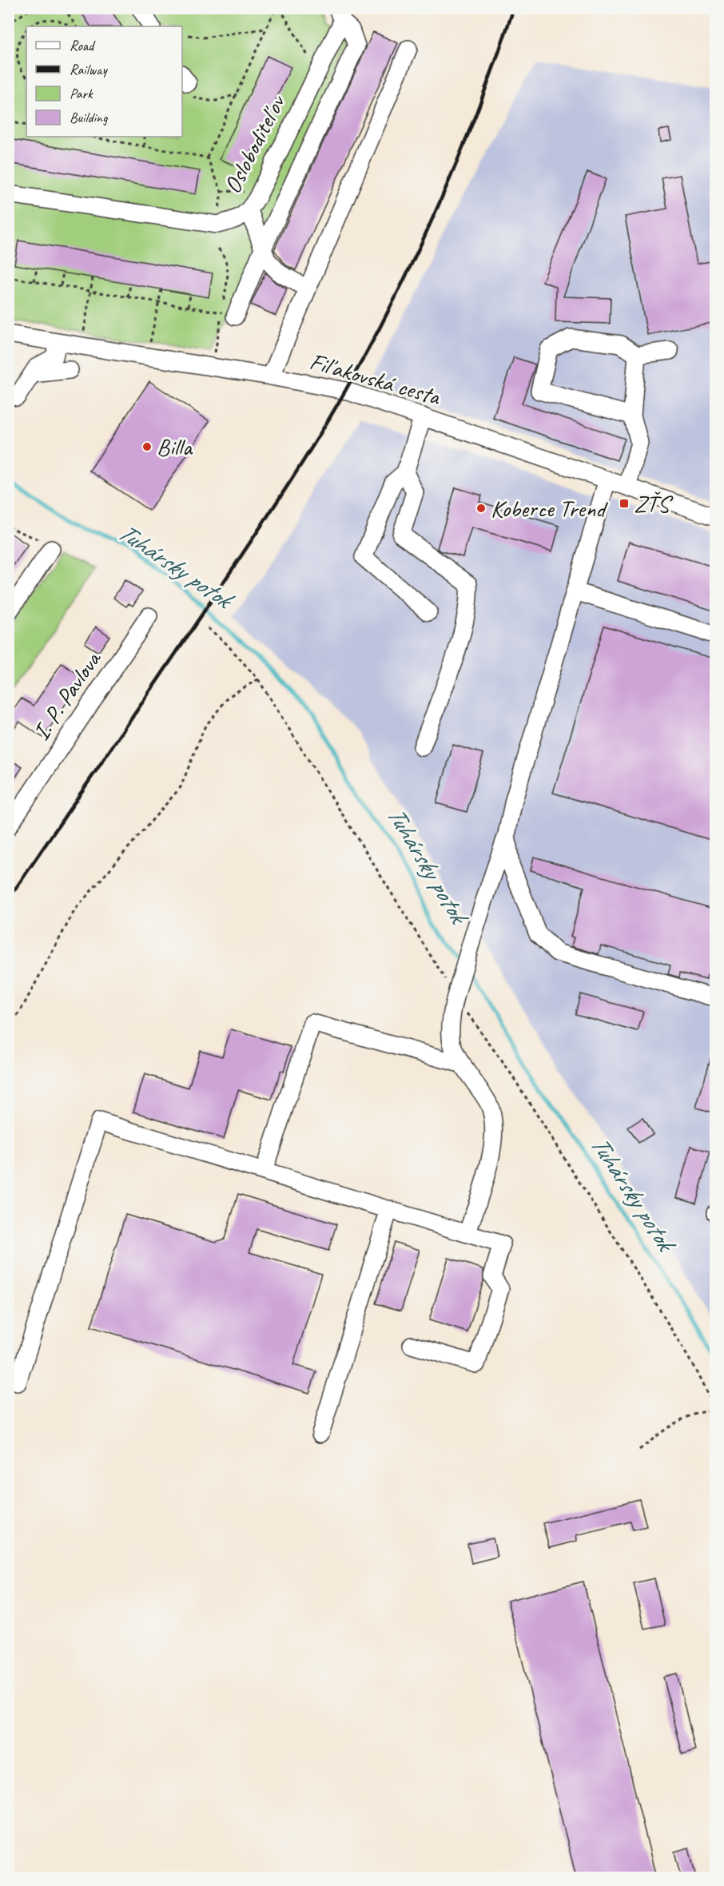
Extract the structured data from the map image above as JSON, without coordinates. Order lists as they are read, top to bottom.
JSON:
{
  "streets": {
    "street": ["Osloboditeľov", "Fiľakovská cesta", "I. P. Pavlova"]
  },
  "water": ["Tuhársky potok"],
  "places": {
    "other": ["Billa", "Koberce Trend"],
    "transit": ["ZŤS"]
  },
  "legend": [
    "Road",
    "Railway",
    "Park",
    "Building"
  ]
}
